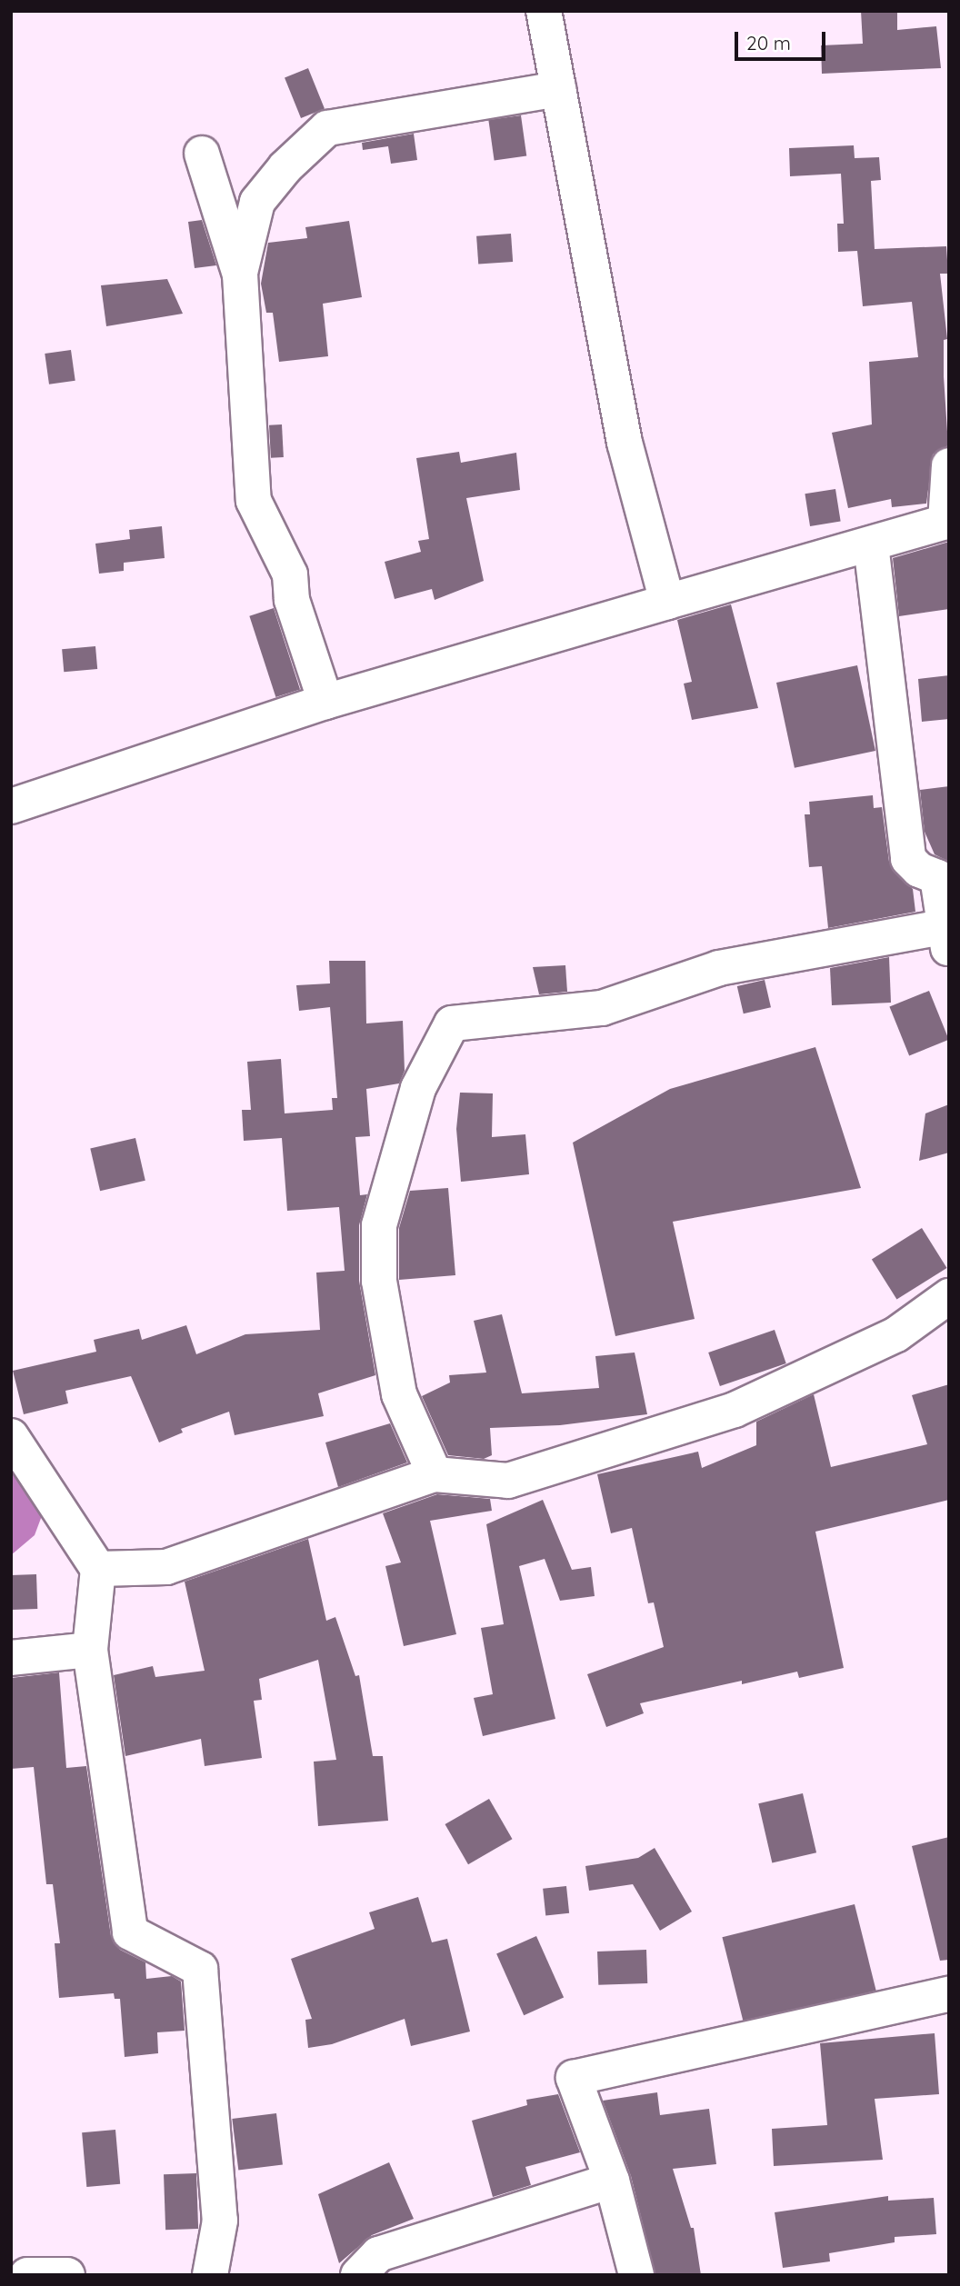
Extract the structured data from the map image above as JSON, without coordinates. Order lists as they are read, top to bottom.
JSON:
{
  "scale_bar": "20 m"
}
